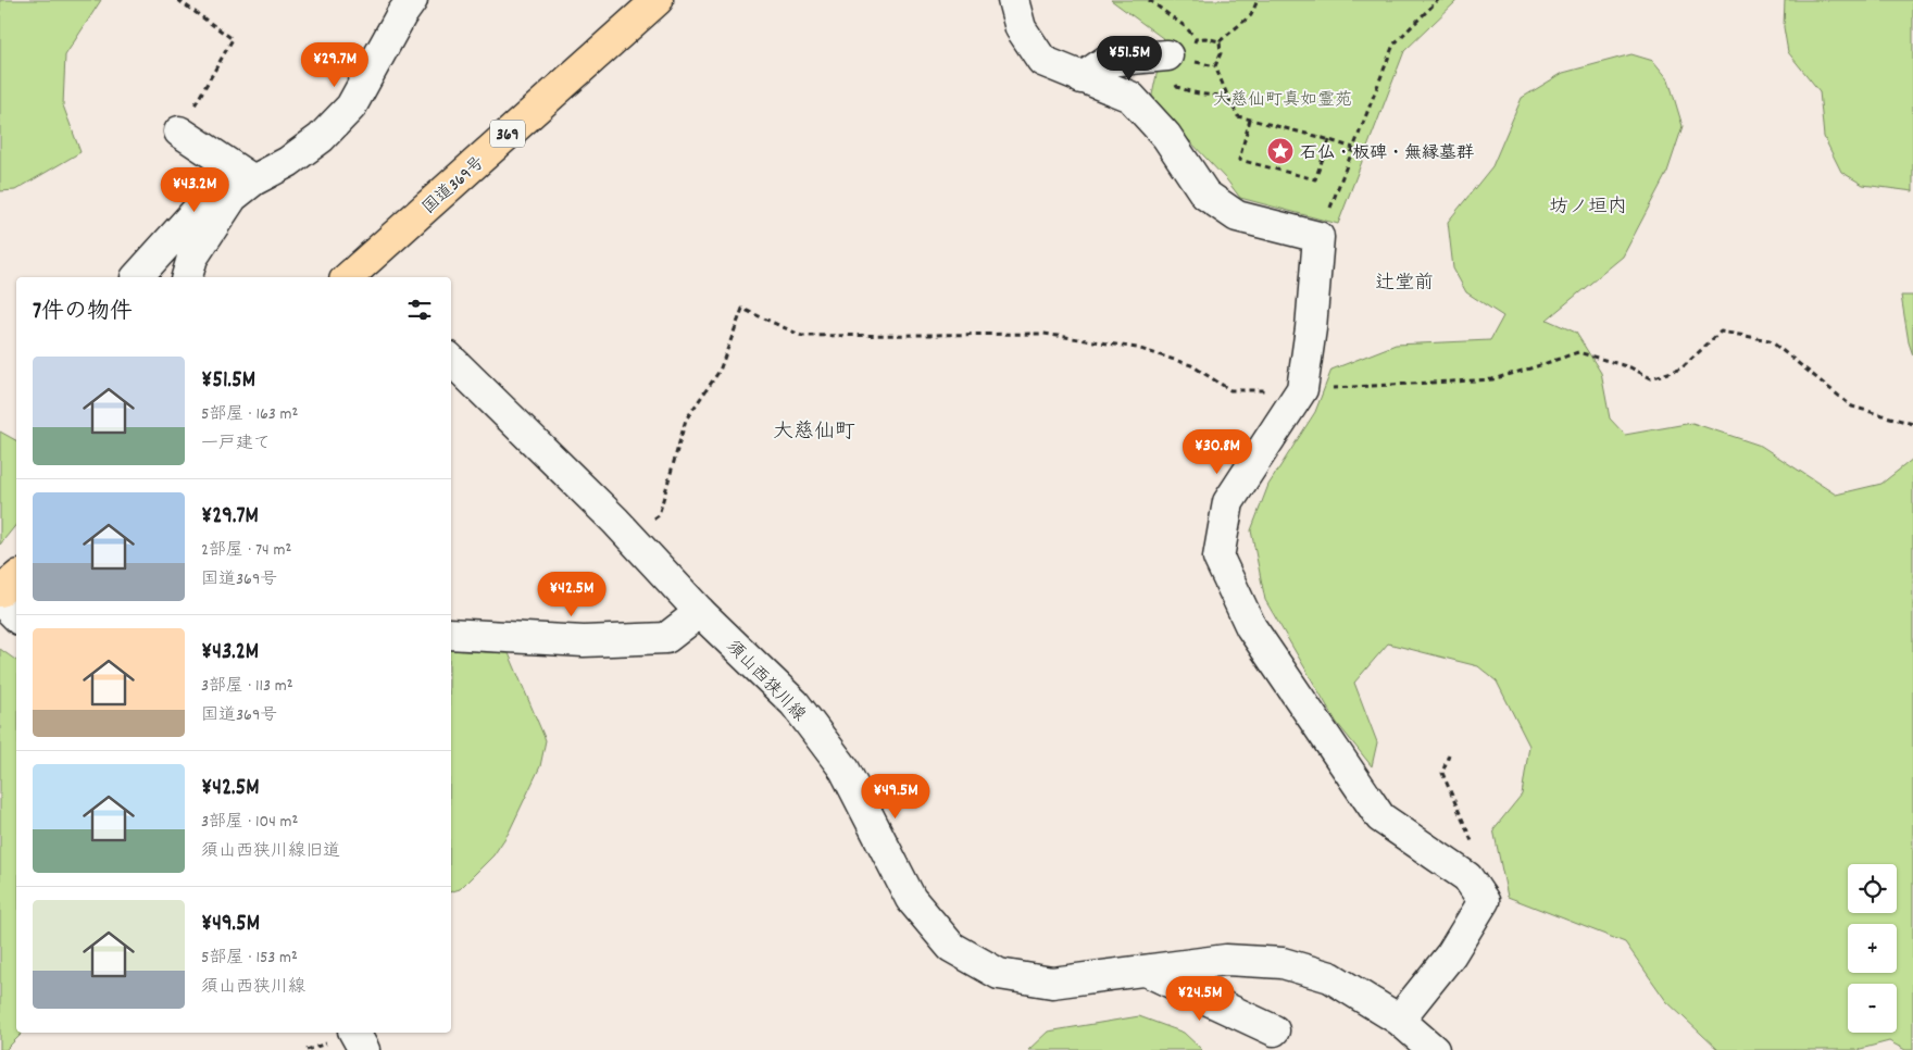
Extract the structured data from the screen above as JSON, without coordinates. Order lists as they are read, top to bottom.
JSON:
{
  "streets": {
    "highway": ["369", "国道369号"],
    "street": ["須山西狭川線"]
  },
  "districts": ["坊ノ垣内", "辻堂前", "大慈仙町"],
  "parks": ["大慈仙町真如霊苑"],
  "places": {
    "place": ["石仏・板碑・無縁墓群"]
  },
  "page": {
    "price": [
      "¥51.5M",
      "¥29.7M",
      "¥43.2M",
      "¥30.8M",
      "¥42.5M",
      "¥49.5M",
      "¥24.5M"
    ],
    "heading": "7件の物件",
    "list": [
      {
        "name": "¥51.5M",
        "note": "5部屋 · 163 m² · 一戸建て"
      },
      {
        "name": "¥29.7M",
        "note": "2部屋 · 74 m² · 国道369号"
      },
      {
        "name": "¥43.2M",
        "note": "3部屋 · 113 m² · 国道369号"
      },
      {
        "name": "¥42.5M",
        "note": "3部屋 · 104 m² · 須山西狭川線旧道"
      },
      {
        "name": "¥49.5M",
        "note": "5部屋 · 153 m² · 須山西狭川線"
      }
    ],
    "map_buttons": ["+", "−"]
  }
}
